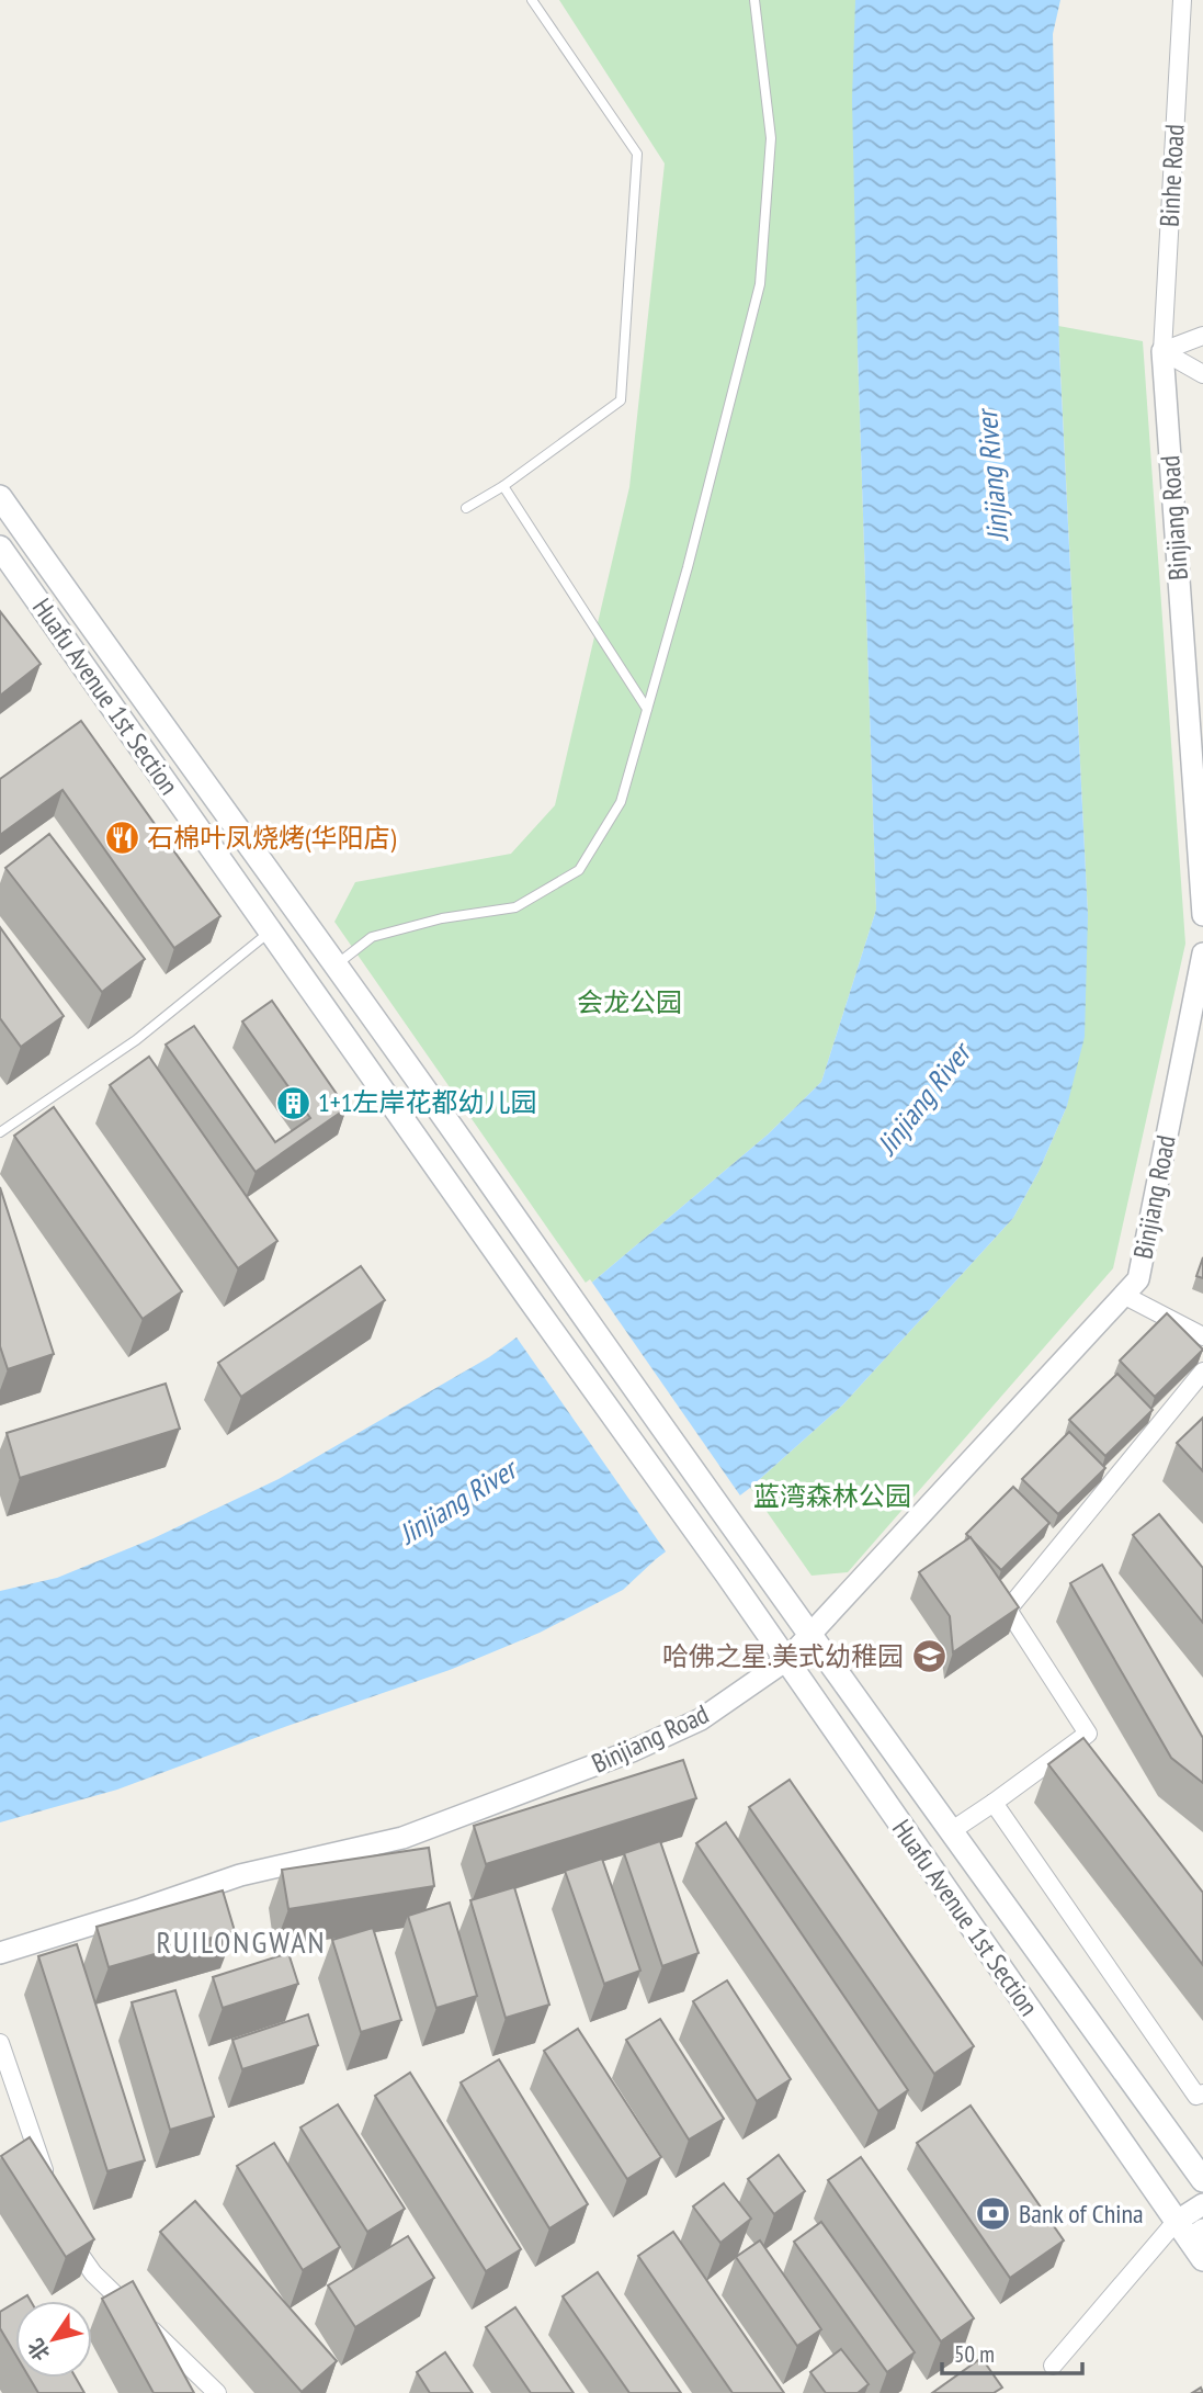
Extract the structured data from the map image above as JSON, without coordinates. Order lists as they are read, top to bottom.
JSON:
{
  "streets": {
    "main road": ["Huafu Avenue 1st Section"],
    "street": ["Binhe Road", "Binjiang Road"]
  },
  "crossings": [
    ["Binhe Road", "Binjiang Road"],
    ["Binjiang Road", "Huafu Avenue 1st Section"]
  ],
  "districts": ["RUILONGWAN"],
  "water": ["Jinjiang River"],
  "parks": ["会龙公园", "蓝湾森林公园"],
  "places": {
    "restaurant": ["石棉叶凤烧烤(华阳店)"],
    "building": ["1+1左岸花都幼儿园"],
    "school or university": ["哈佛之星.美式幼稚园"],
    "bank": ["Bank of China"]
  },
  "scale_bar": "50 m",
  "north": "bottom left"
}
